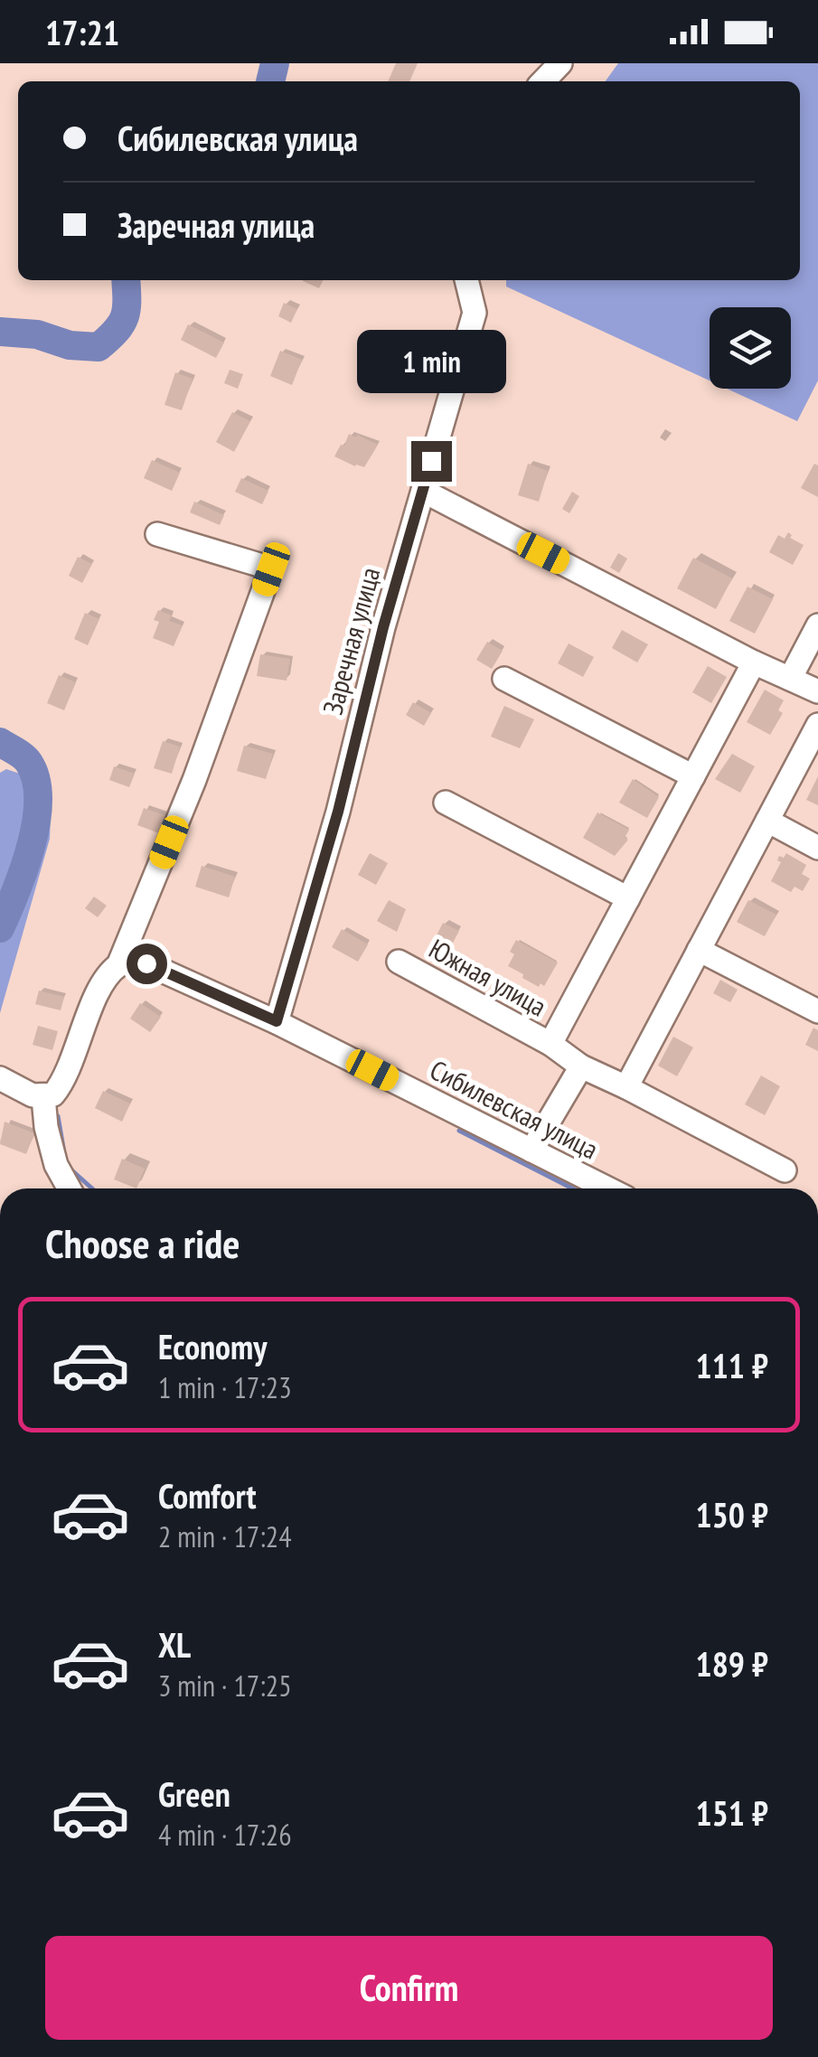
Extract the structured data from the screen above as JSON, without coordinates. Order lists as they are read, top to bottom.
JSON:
{
  "streets": {
    "street": ["Заречная улица", "Южная улица", "Сибилевская улица"]
  },
  "crossings": [
    ["Заречная улица", "Сибилевская улица"]
  ],
  "page": {
    "status": "17:21",
    "banner": ["Сибилевская улица", "Заречная улица"],
    "bubble": "1 min",
    "heading": "Choose a ride",
    "list": [
      {
        "name": "Economy",
        "note": "1 min · 17:23",
        "value": "111 ₽"
      },
      {
        "name": "Comfort",
        "note": "2 min · 17:24",
        "value": "150 ₽"
      },
      {
        "name": "XL",
        "note": "3 min · 17:25",
        "value": "189 ₽"
      },
      {
        "name": "Green",
        "note": "4 min · 17:26",
        "value": "151 ₽"
      }
    ],
    "buttons": "Confirm"
  }
}
